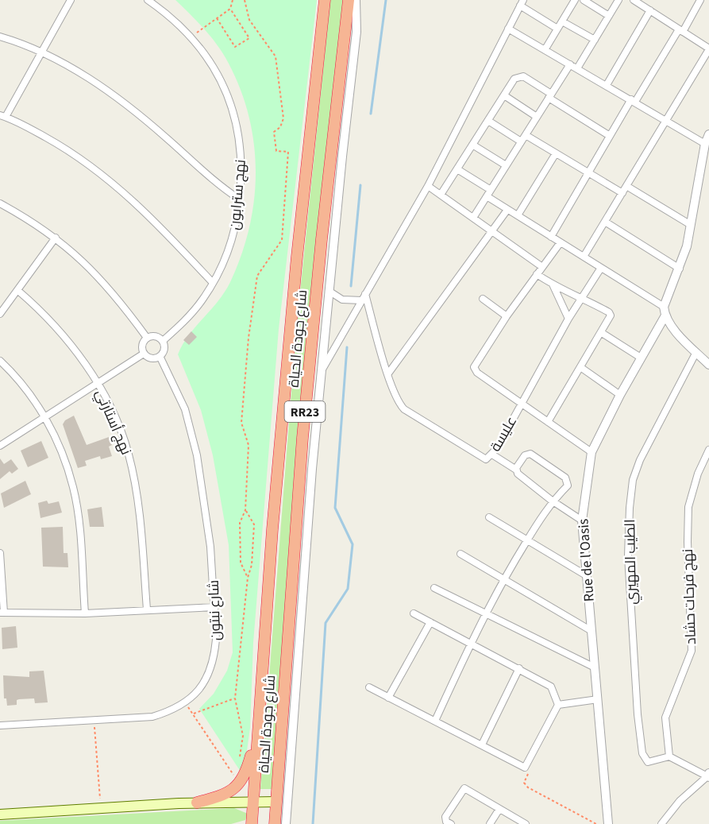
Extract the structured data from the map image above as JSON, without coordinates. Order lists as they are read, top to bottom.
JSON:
{
  "streets": {
    "highway": ["شارع جودة الحياة", "RR23"],
    "street": [
      "نهج سترابون",
      "نهج أستارتي",
      "عليسة",
      "Rue de l'Oasis",
      "الطيب المهيري",
      "نهج فرحات حشاد",
      "شارع نبتون"
    ]
  },
  "crossings": [
    ["نهج سترابون", "شارع نبتون"],
    ["الطيب المهيري", "نهج فرحات حشاد"]
  ]
}
